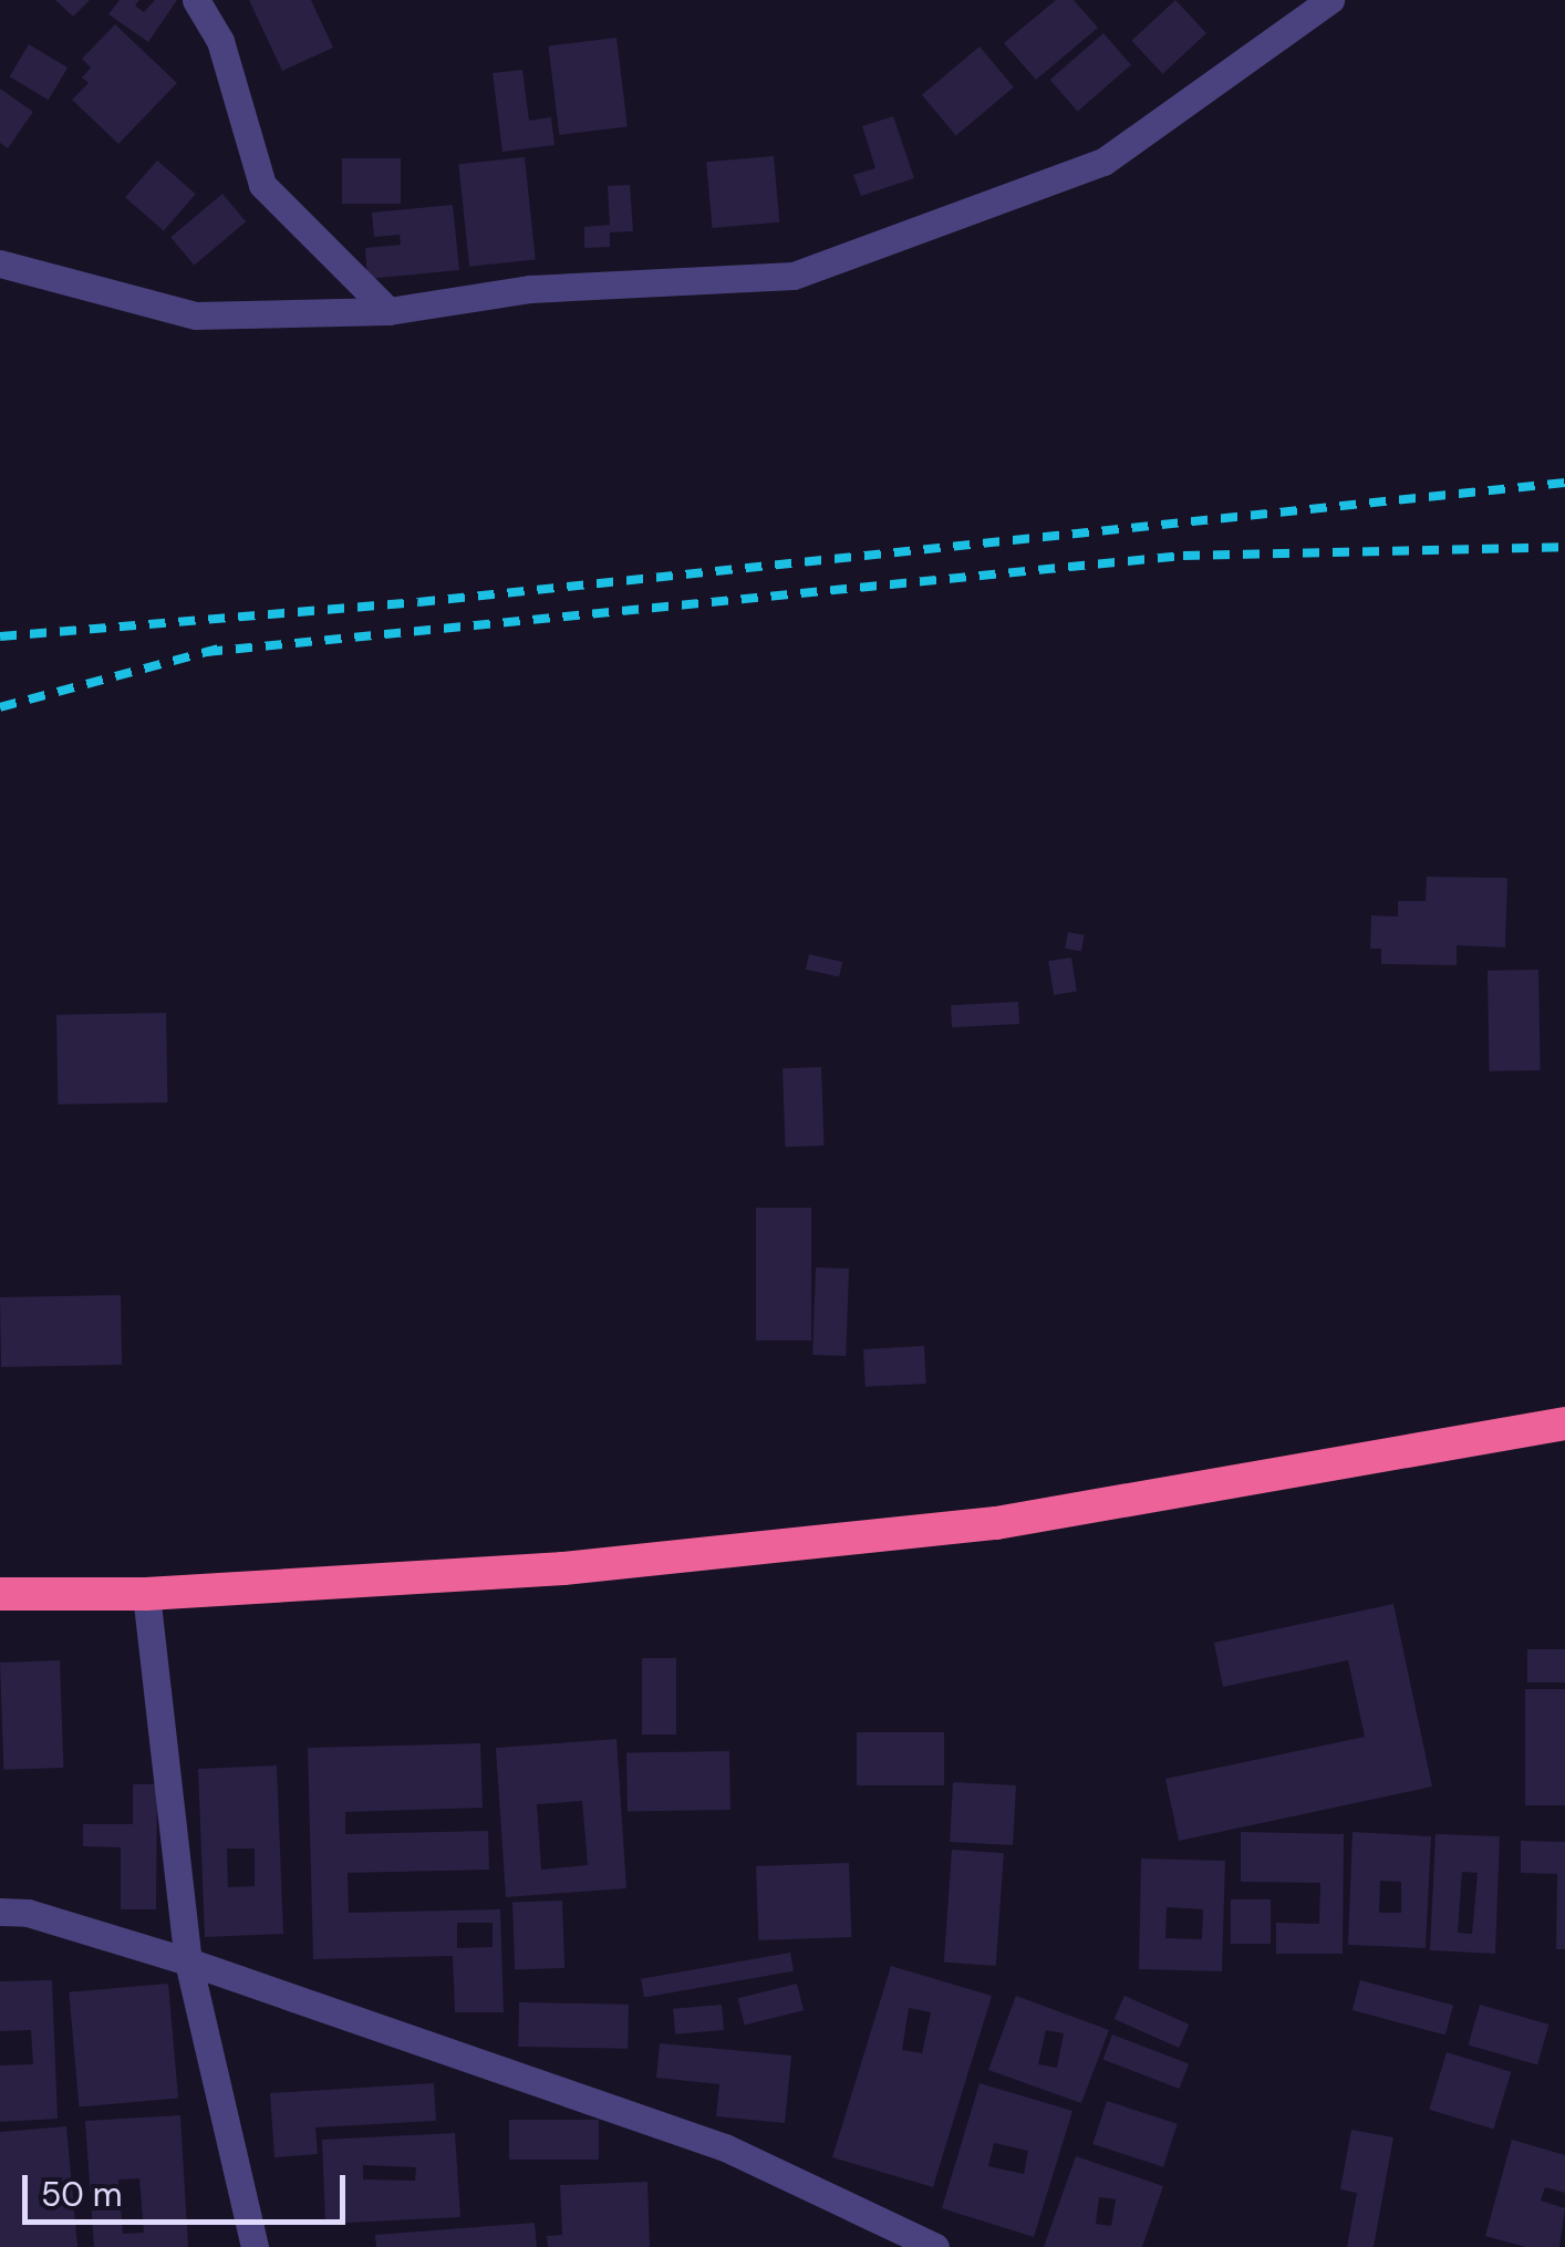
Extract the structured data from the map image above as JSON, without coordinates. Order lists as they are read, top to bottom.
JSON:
{
  "scale_bar": "50 m"
}
